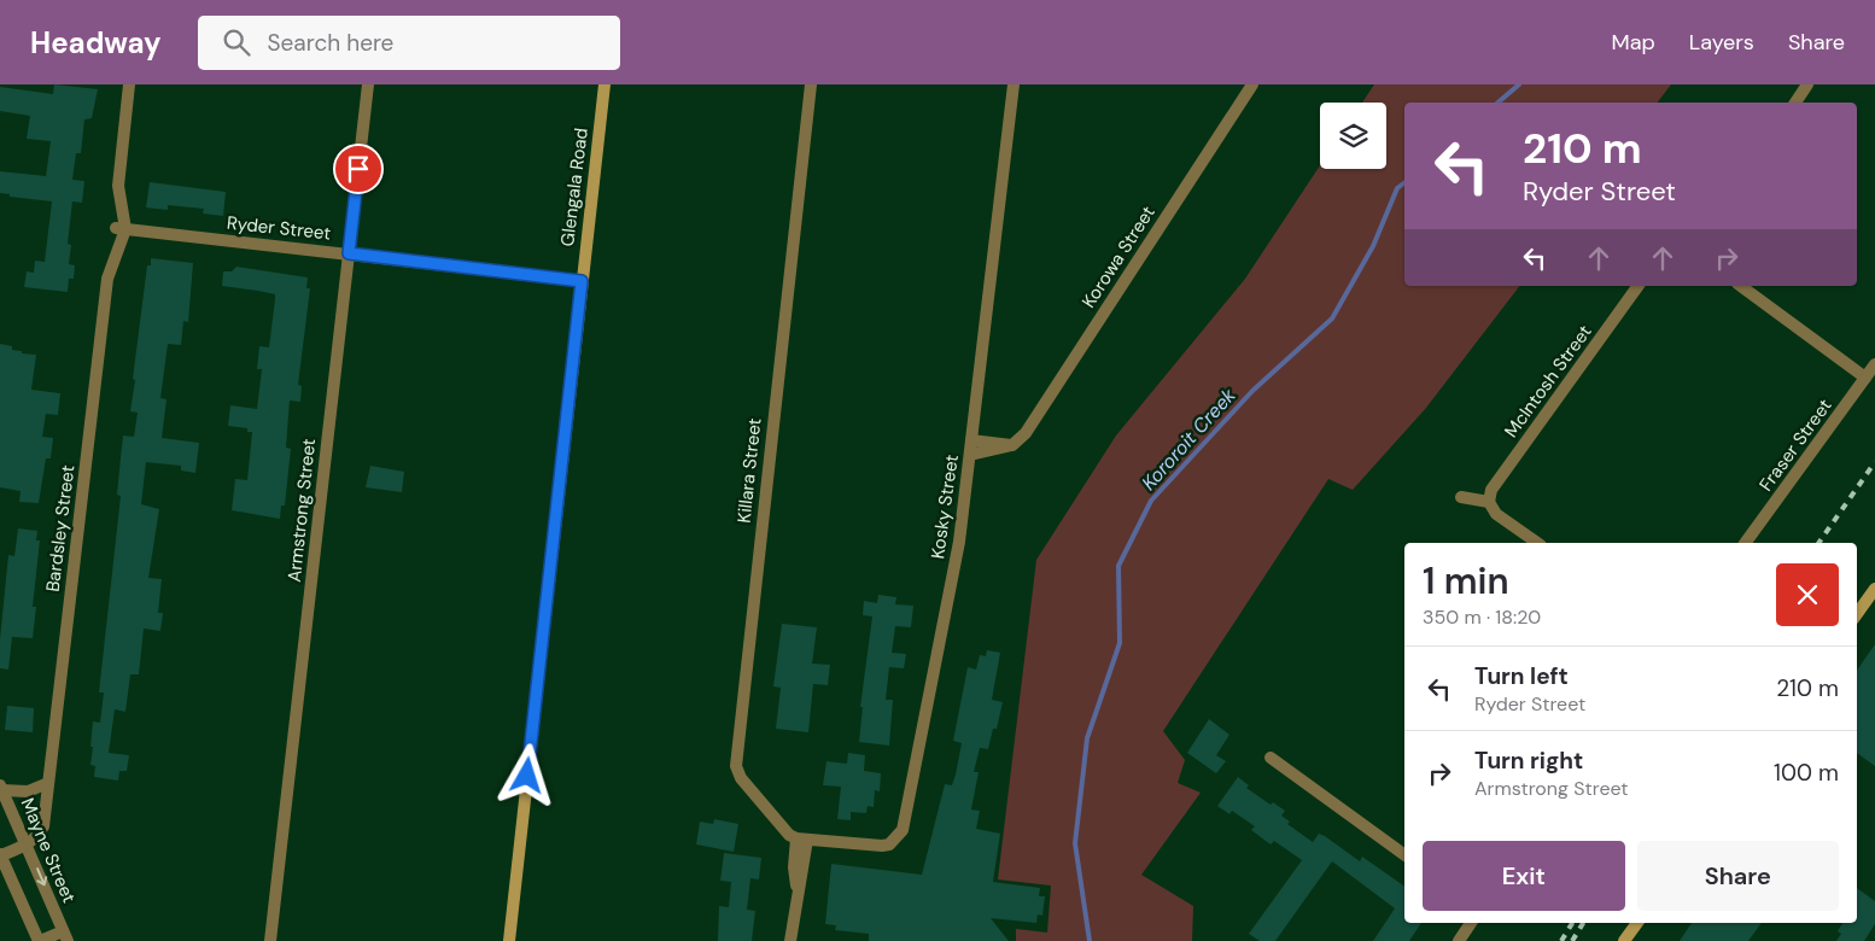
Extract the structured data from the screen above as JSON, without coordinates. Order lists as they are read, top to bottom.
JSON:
{
  "streets": {
    "street": [
      "Glengala Road",
      "Ryder Street",
      "Korowa Street",
      "McIntosh Street",
      "Fraser Street",
      "Killara Street",
      "Kosky Street",
      "Armstrong Street",
      "Bardsley Street",
      "Mayne Street"
    ]
  },
  "crossings": [
    ["Glengala Road", "Ryder Street"],
    ["Ryder Street", "Armstrong Street"],
    ["Ryder Street", "Bardsley Street"],
    ["Killara Street", "Kosky Street"],
    ["Bardsley Street", "Mayne Street"]
  ],
  "water": ["Kororoit Creek"],
  "page": {
    "header": "Headway",
    "search": "Search here",
    "nav": ["Map", "Layers", "Share"],
    "turn": ["210 m", "Ryder Street"],
    "heading": ["1 min", "350 m · 18:20"],
    "list": [
      {
        "name": "Turn left",
        "note": "Ryder Street",
        "value": "210 m"
      },
      {
        "name": "Turn right",
        "note": "Armstrong Street",
        "value": "100 m"
      }
    ],
    "buttons": ["Exit", "Share"]
  }
}
